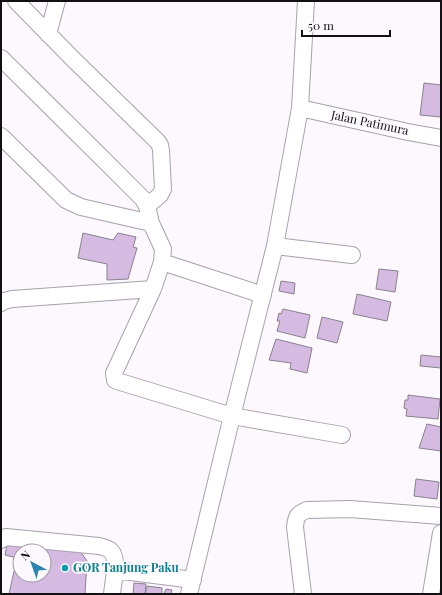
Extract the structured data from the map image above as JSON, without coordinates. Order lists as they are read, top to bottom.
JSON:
{
  "streets": {
    "street": ["Jalan Patimura"]
  },
  "places": ["GOR Tanjung Paku"],
  "scale_bar": "50 m",
  "north": "top left"
}
